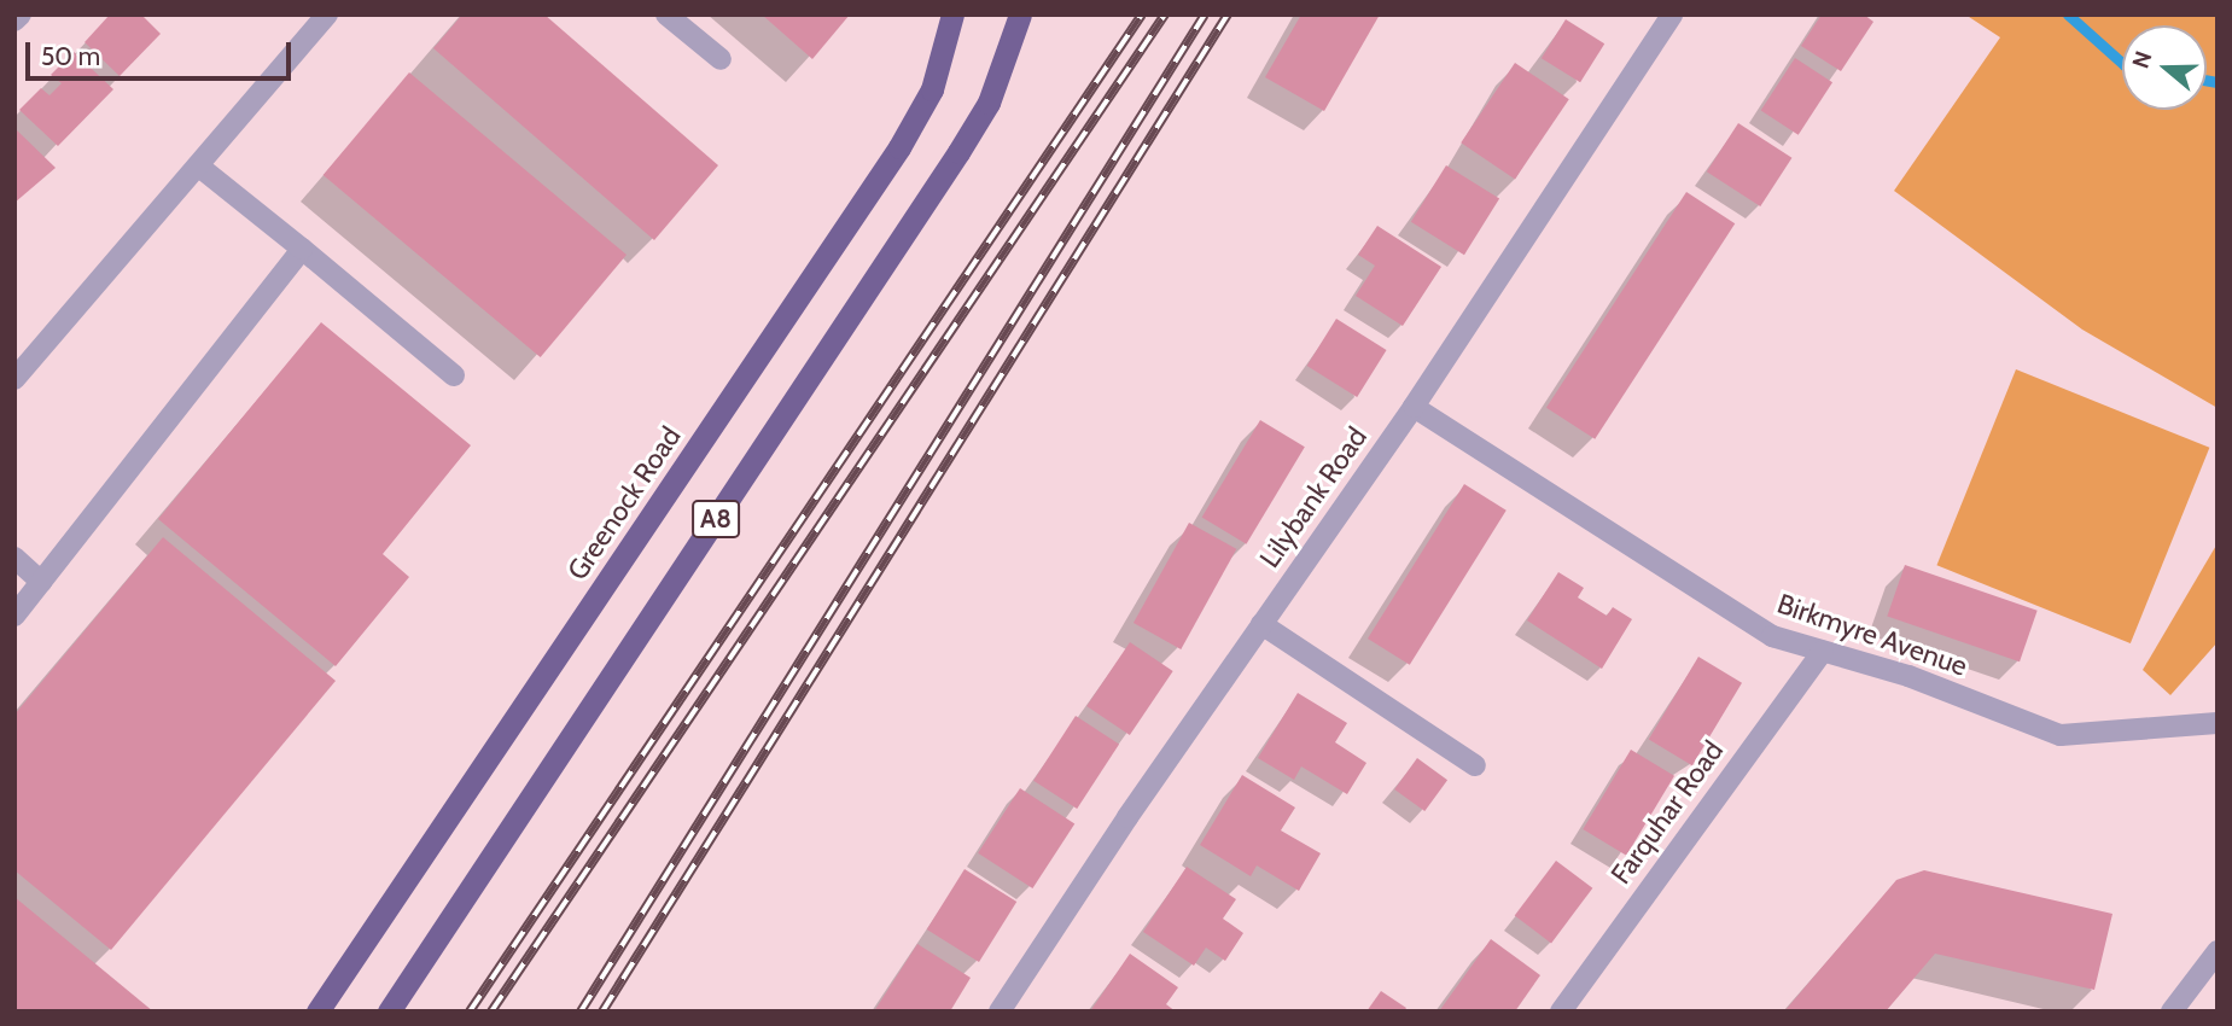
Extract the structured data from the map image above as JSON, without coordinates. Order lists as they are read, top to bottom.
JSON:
{
  "streets": {
    "highway": ["Greenock Road", "A8"],
    "street": ["Lilybank Road", "Birkmyre Avenue", "Farquhar Road"]
  },
  "crossings": [
    ["Lilybank Road", "Birkmyre Avenue"],
    ["Birkmyre Avenue", "Farquhar Road"]
  ],
  "scale_bar": "50 m",
  "north": "left"
}
